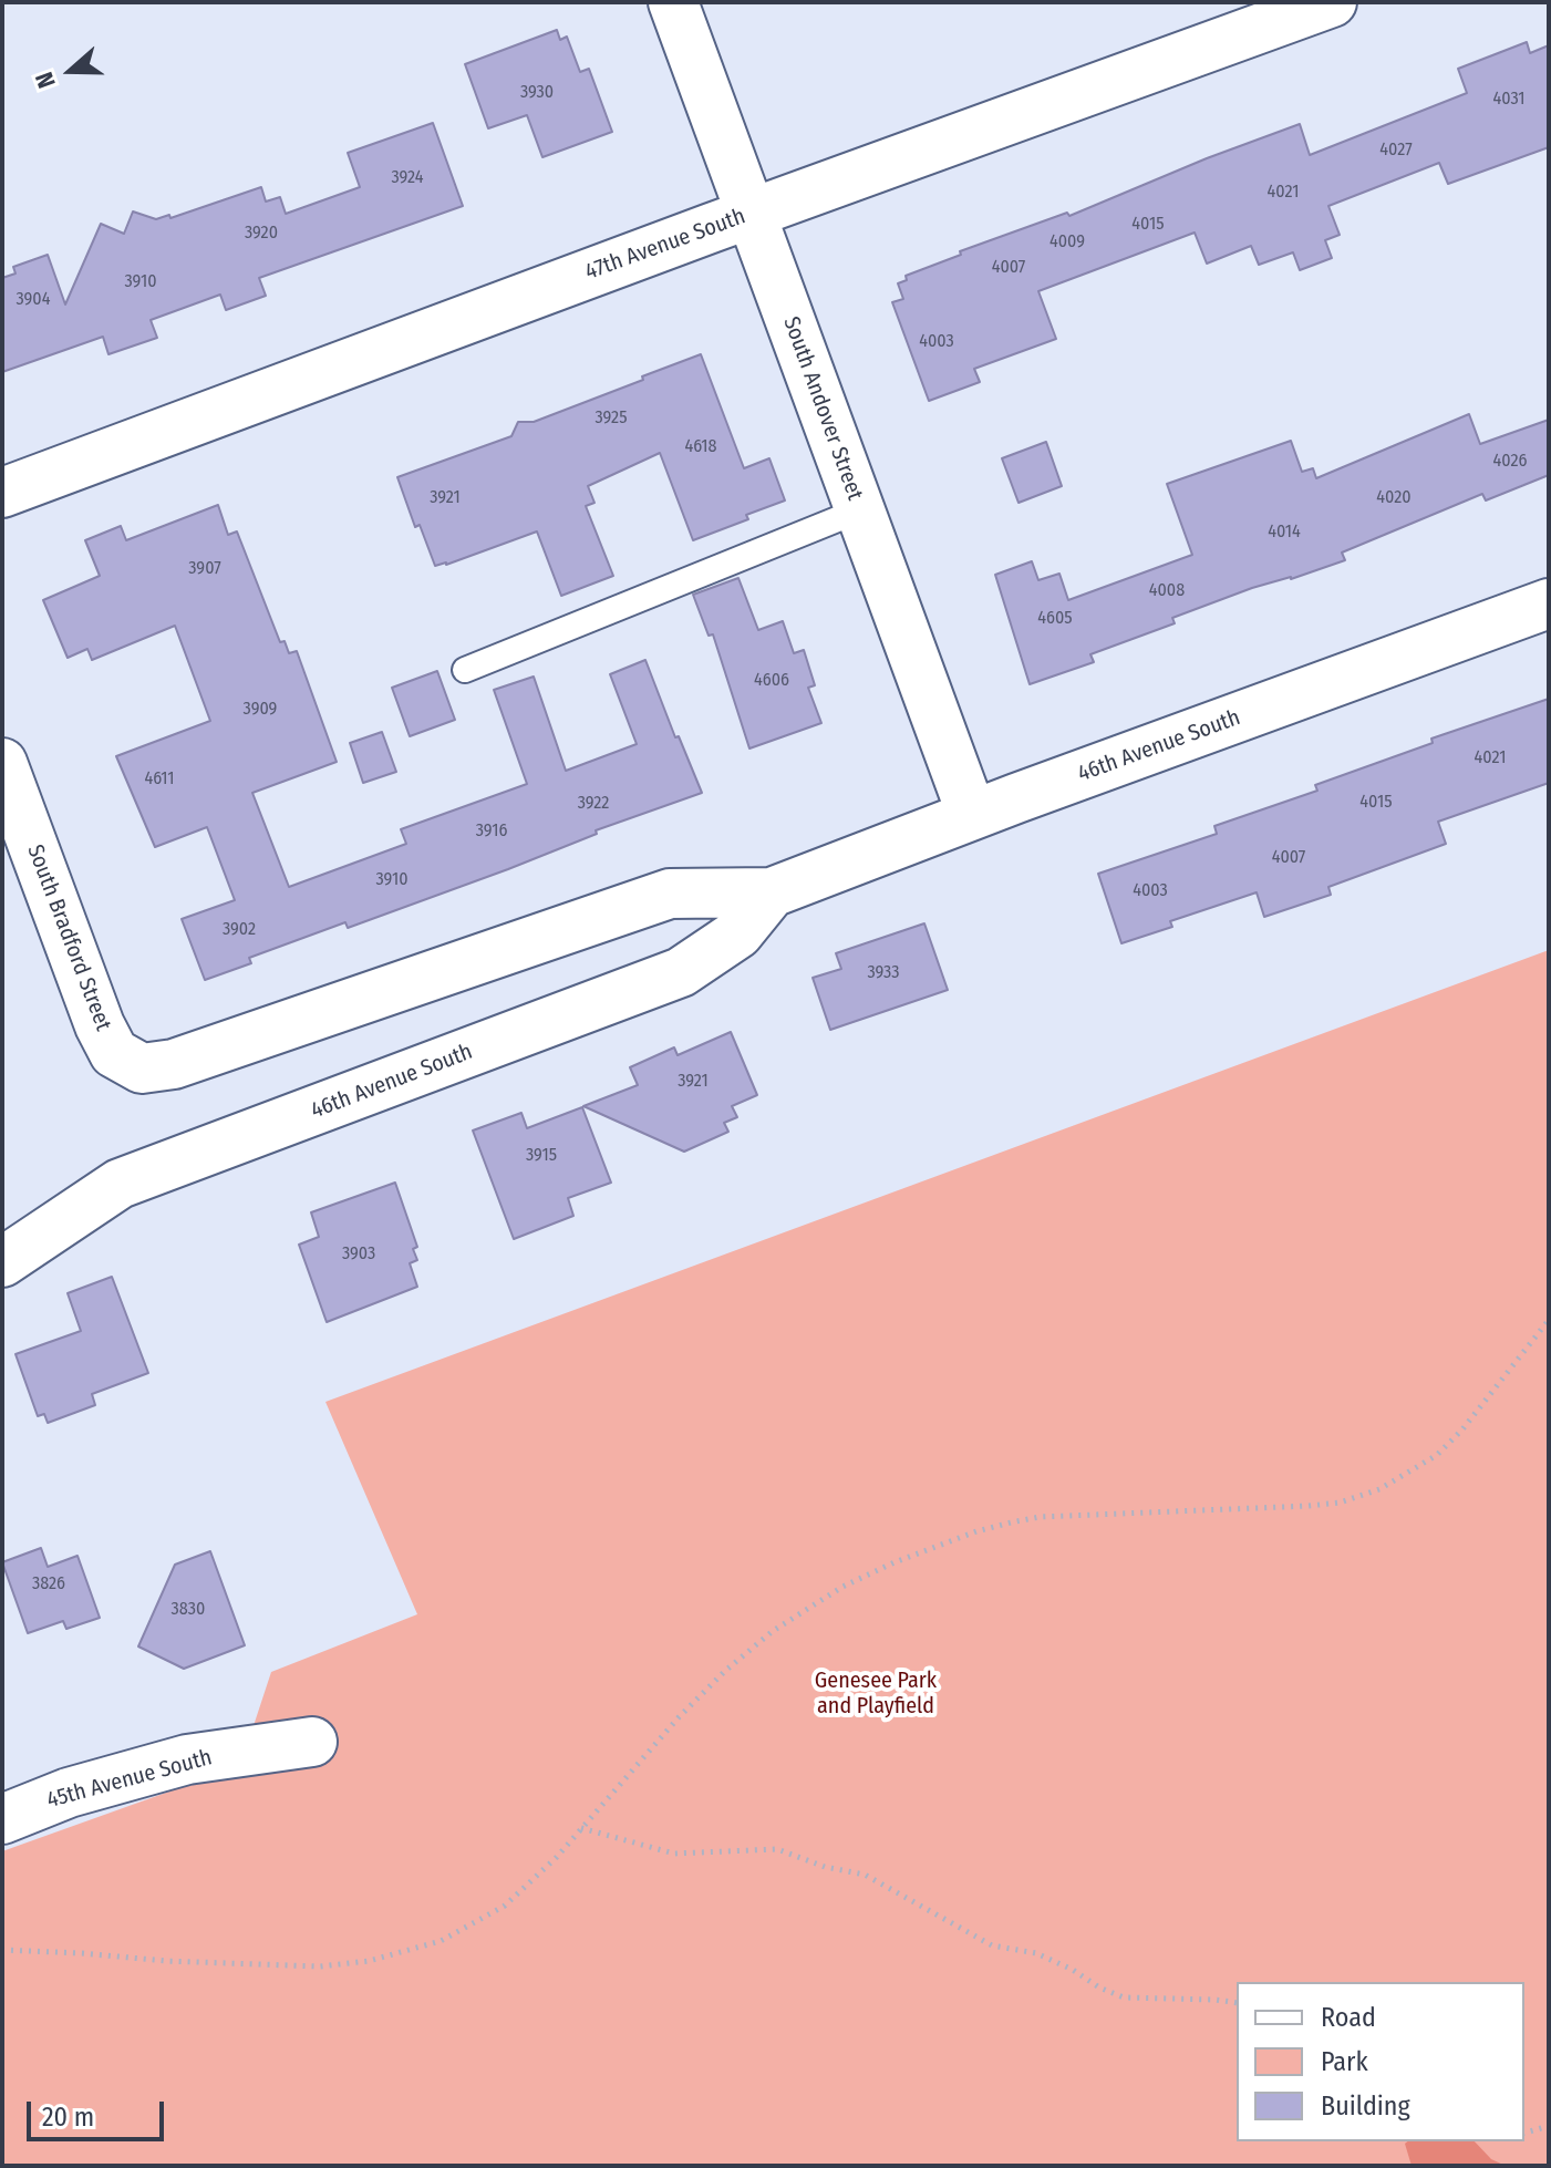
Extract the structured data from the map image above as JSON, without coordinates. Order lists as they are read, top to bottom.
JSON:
{
  "streets": {
    "street": [
      "47th Avenue South",
      "South Andover Street",
      "46th Avenue South",
      "South Bradford Street",
      "45th Avenue South"
    ]
  },
  "crossings": [
    ["47th Avenue South", "South Andover Street"],
    ["South Andover Street", "46th Avenue South"],
    ["46th Avenue South", "South Bradford Street"]
  ],
  "parks": ["Genesee Park and Playfield"],
  "house_numbers": [
    "3930",
    "4031",
    "4027",
    "3924",
    "4021",
    "4015",
    "3920",
    "4009",
    "4007",
    "3910",
    "3904",
    "4003",
    "3925",
    "4618",
    "4026",
    "3921",
    "4020",
    "4014",
    "3907",
    "4008",
    "4605",
    "4606",
    "3909",
    "4021",
    "4611",
    "4015",
    "3922",
    "3916",
    "4007",
    "3910",
    "4003",
    "3902",
    "3933",
    "3921",
    "3915",
    "3903",
    "3826",
    "3830"
  ],
  "legend": ["Road", "Park", "Building"],
  "scale_bar": "20 m",
  "north": "left"
}
